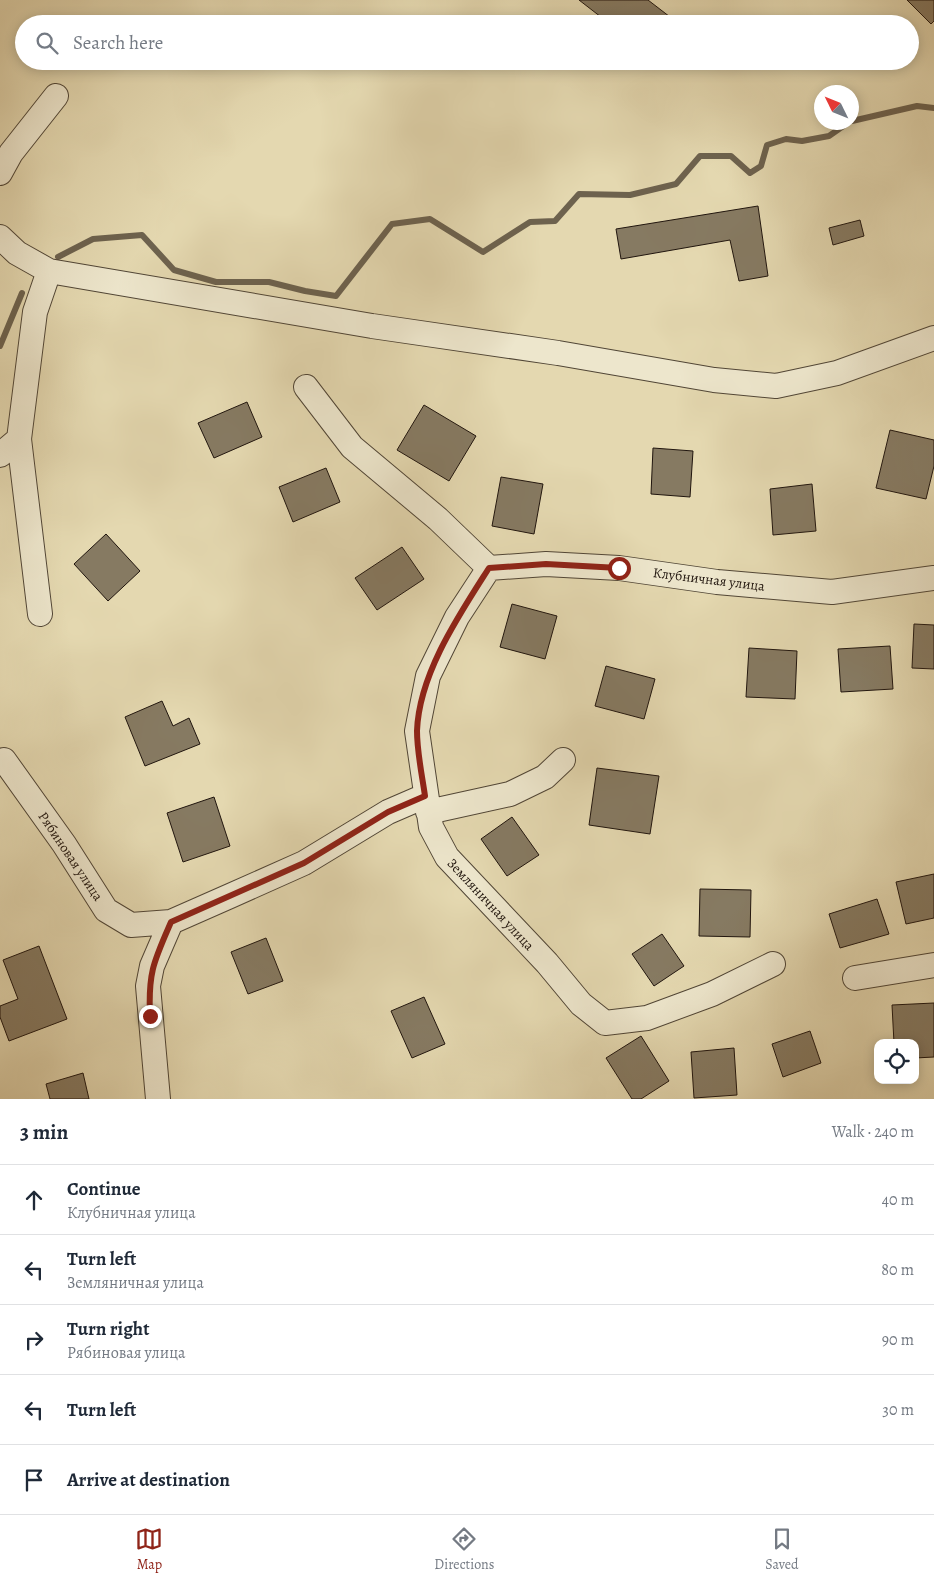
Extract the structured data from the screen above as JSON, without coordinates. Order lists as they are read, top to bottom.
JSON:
{
  "streets": {
    "street": ["Клубничная улица", "Рябиновая улица", "Земляничная улица"]
  },
  "crossings": [
    ["Клубничная улица", "Земляничная улица"],
    ["Рябиновая улица", "Земляничная улица"]
  ],
  "north": "top left",
  "page": {
    "search": "Search here",
    "heading": ["3 min", "Walk · 240 m"],
    "list": [
      ["Continue", "Клубничная улица", "40 m"],
      ["Turn left", "Земляничная улица", "80 m"],
      ["Turn right", "Рябиновая улица", "90 m"],
      ["Turn left", "30 m"],
      "Arrive at destination"
    ],
    "nav": ["Map", "Directions", "Saved"]
  }
}
